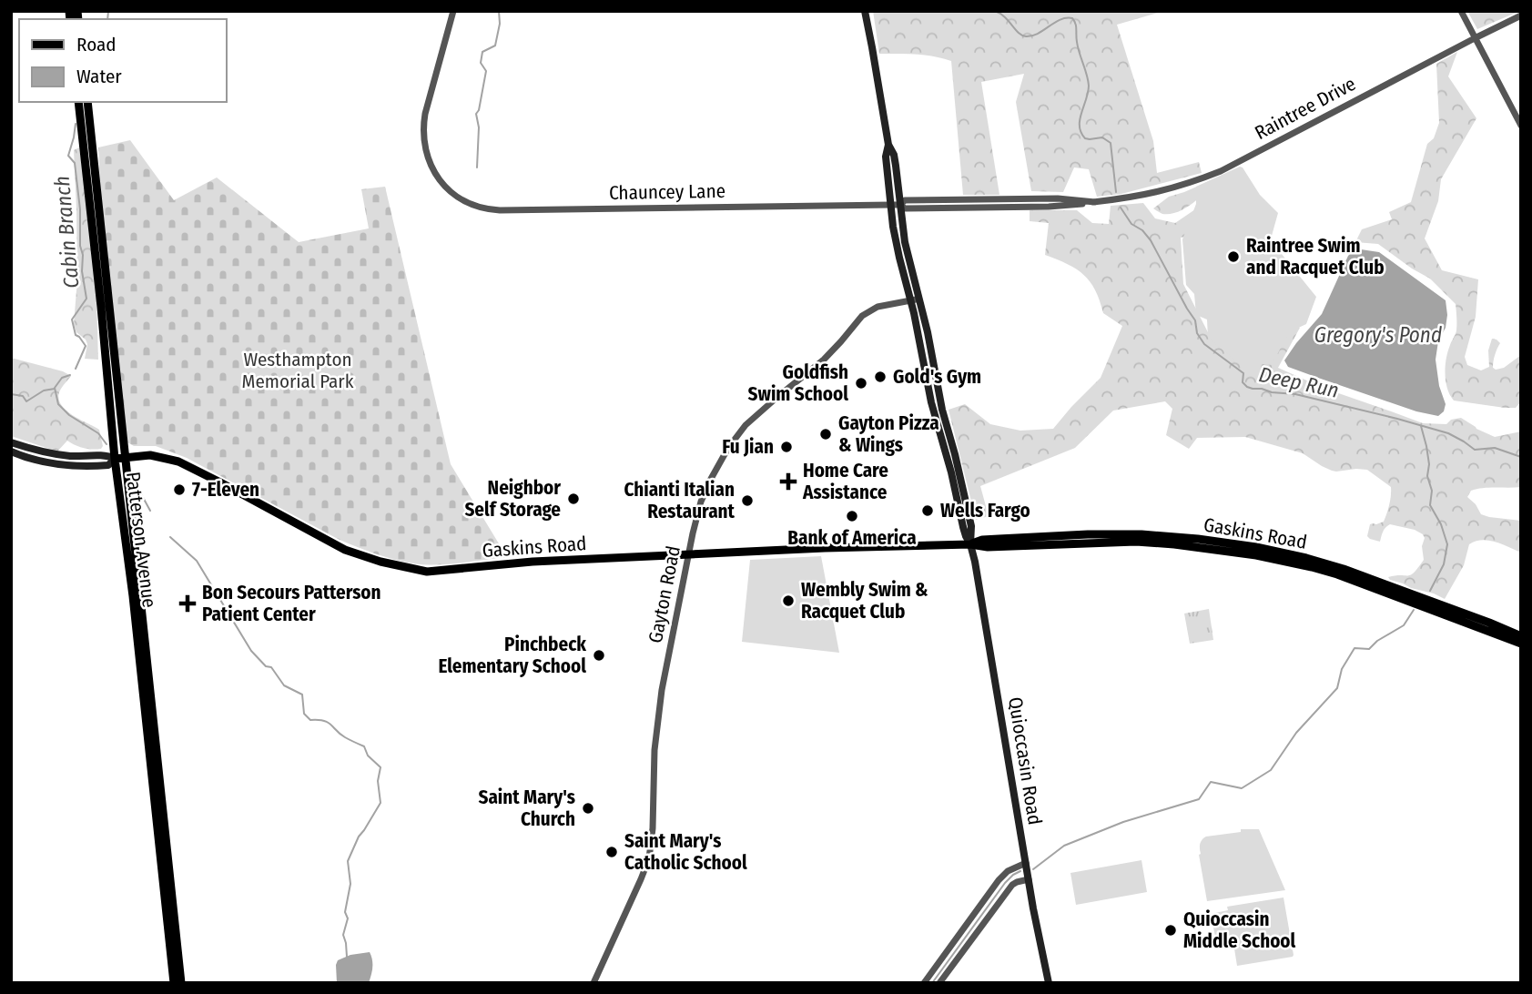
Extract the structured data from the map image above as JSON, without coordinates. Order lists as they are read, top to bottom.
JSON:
{
  "streets": {
    "main road": ["Gaskins Road", "Patterson Avenue", "Quioccasin Road"],
    "street": ["Raintree Drive", "Chauncey Lane", "Gayton Road"]
  },
  "crossings": [
    ["Raintree Drive", "Chauncey Lane"],
    ["Gaskins Road", "Patterson Avenue"],
    ["Gaskins Road", "Gayton Road"],
    ["Gaskins Road", "Quioccasin Road"],
    ["Gayton Road", "Quioccasin Road"]
  ],
  "water": ["Cabin Branch", "Gregory's Pond", "Deep Run"],
  "parks": ["Westhampton Memorial Park"],
  "places": {
    "other": [
      "Raintree Swim and Racquet Club",
      "Gold's Gym",
      "Goldfish Swim School",
      "Gayton Pizza & Wings",
      "Fu Jian",
      "7-Eleven",
      "Neighbor Self Storage",
      "Chianti Italian Restaurant",
      "Wells Fargo",
      "Bank of America",
      "Wembly Swim & Racquet Club",
      "Pinchbeck Elementary School",
      "Saint Mary's Church",
      "Saint Mary's Catholic School",
      "Quioccasin Middle School"
    ],
    "health": ["Home Care Assistance", "Bon Secours Patterson Patient Center"]
  },
  "legend": ["Road", "Water"]
}
